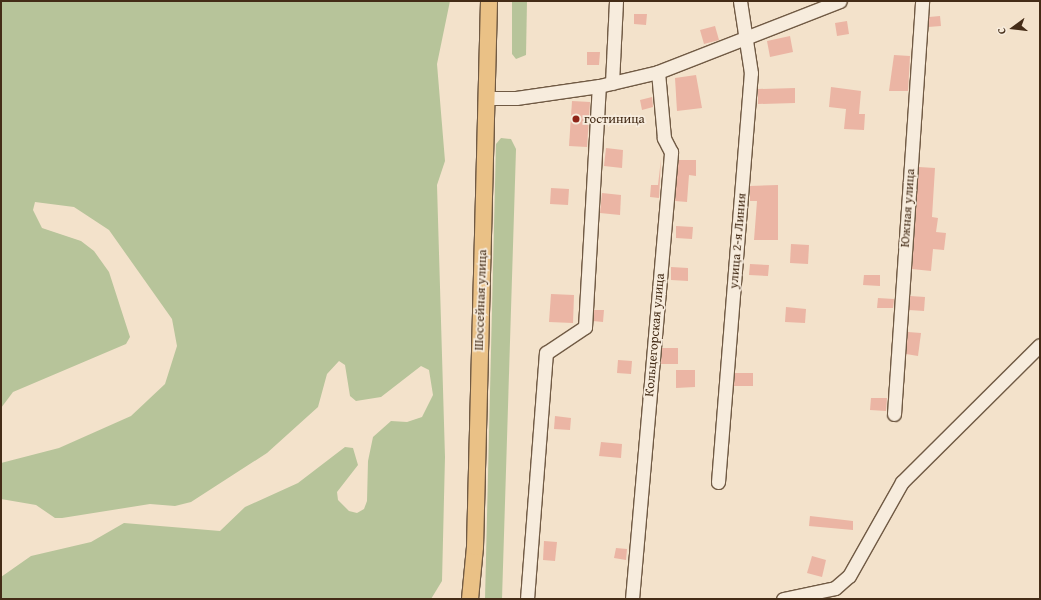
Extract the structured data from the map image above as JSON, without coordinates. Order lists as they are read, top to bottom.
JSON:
{
  "streets": {
    "main road": ["Шоссейная улица"],
    "street": ["Южная улица", "улица 2-я Линия", "Кольцегорская улица"]
  },
  "places": ["гостиница"],
  "north": "left"
}
